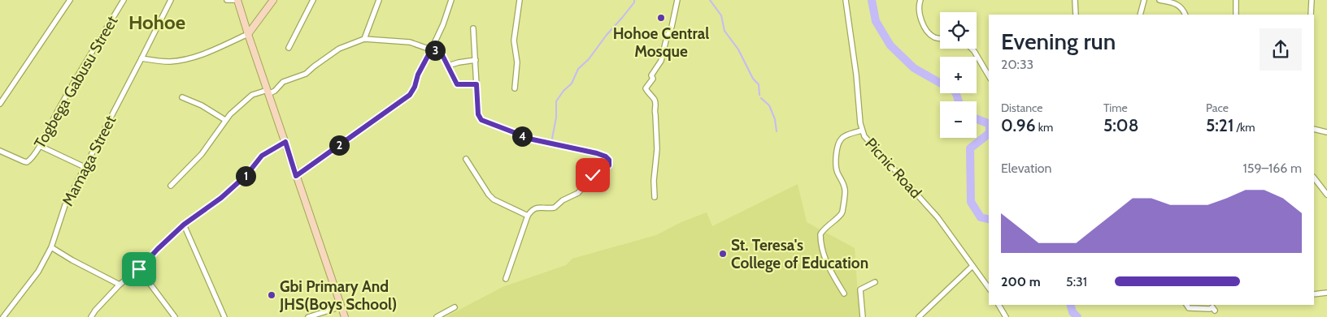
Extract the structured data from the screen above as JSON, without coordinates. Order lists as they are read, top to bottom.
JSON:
{
  "streets": {
    "street": ["Togbega Gabusu Street", "Mamaga Street", "Picnic Road"]
  },
  "districts": ["Hohoe"],
  "places": ["Hohoe Central Mosque", "St. Teresa's College of Education", "Gbi Primary And JHS(Boys School)"],
  "page": {
    "map_buttons": ["+", "−"],
    "heading": ["Evening run", "20:33"],
    "pins": [
      "3",
      "4",
      "2",
      "1"
    ],
    "stats": [
      ["Distance", "0.96 km"],
      ["Time", "5:08"],
      ["Pace", "5:21 /km"]
    ],
    "chart": ["Elevation", "159–166 m"],
    "list": [
      {
        "name": "200 m",
        "note": "5:31"
      }
    ]
  }
}
